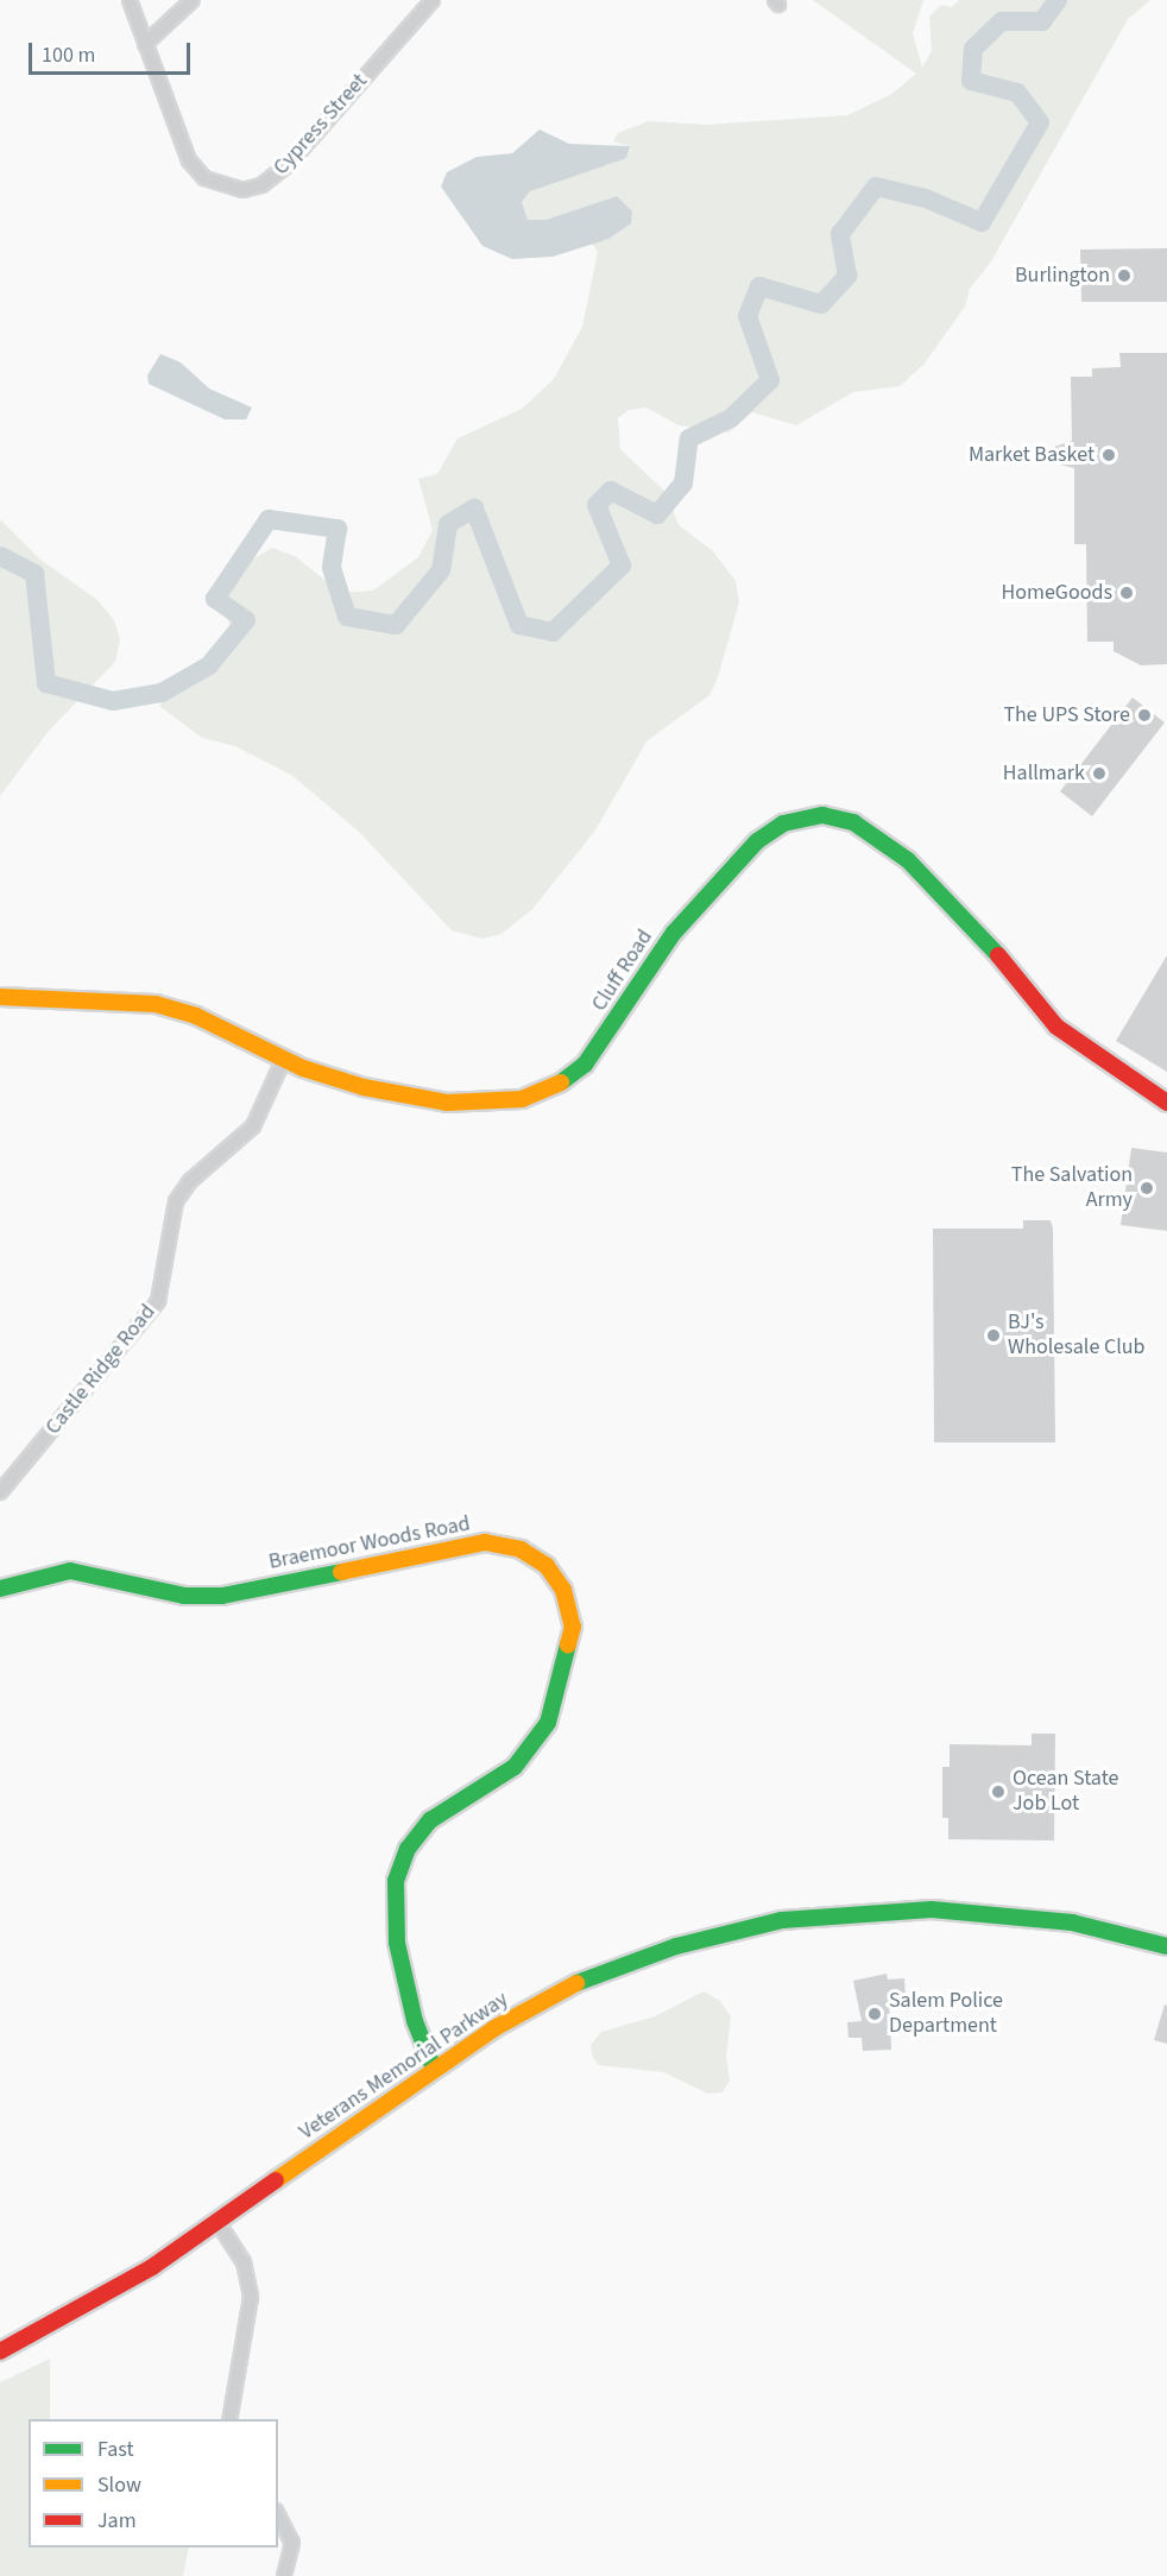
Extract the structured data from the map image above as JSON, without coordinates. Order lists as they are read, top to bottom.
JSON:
{
  "streets": {
    "street": [
      "Cypress Street",
      "Cluff Road",
      "Castle Ridge Road",
      "Braemoor Woods Road",
      "Veterans Memorial Parkway"
    ]
  },
  "crossings": [
    ["Cluff Road", "Castle Ridge Road"],
    ["Braemoor Woods Road", "Veterans Memorial Parkway"]
  ],
  "places": [
    "Burlington",
    "Market Basket",
    "HomeGoods",
    "The UPS Store",
    "Hallmark",
    "The Salvation Army",
    "BJ's Wholesale Club",
    "Ocean State Job Lot",
    "Salem Police Department"
  ],
  "legend": ["Fast", "Slow", "Jam"],
  "scale_bar": "100 m"
}
